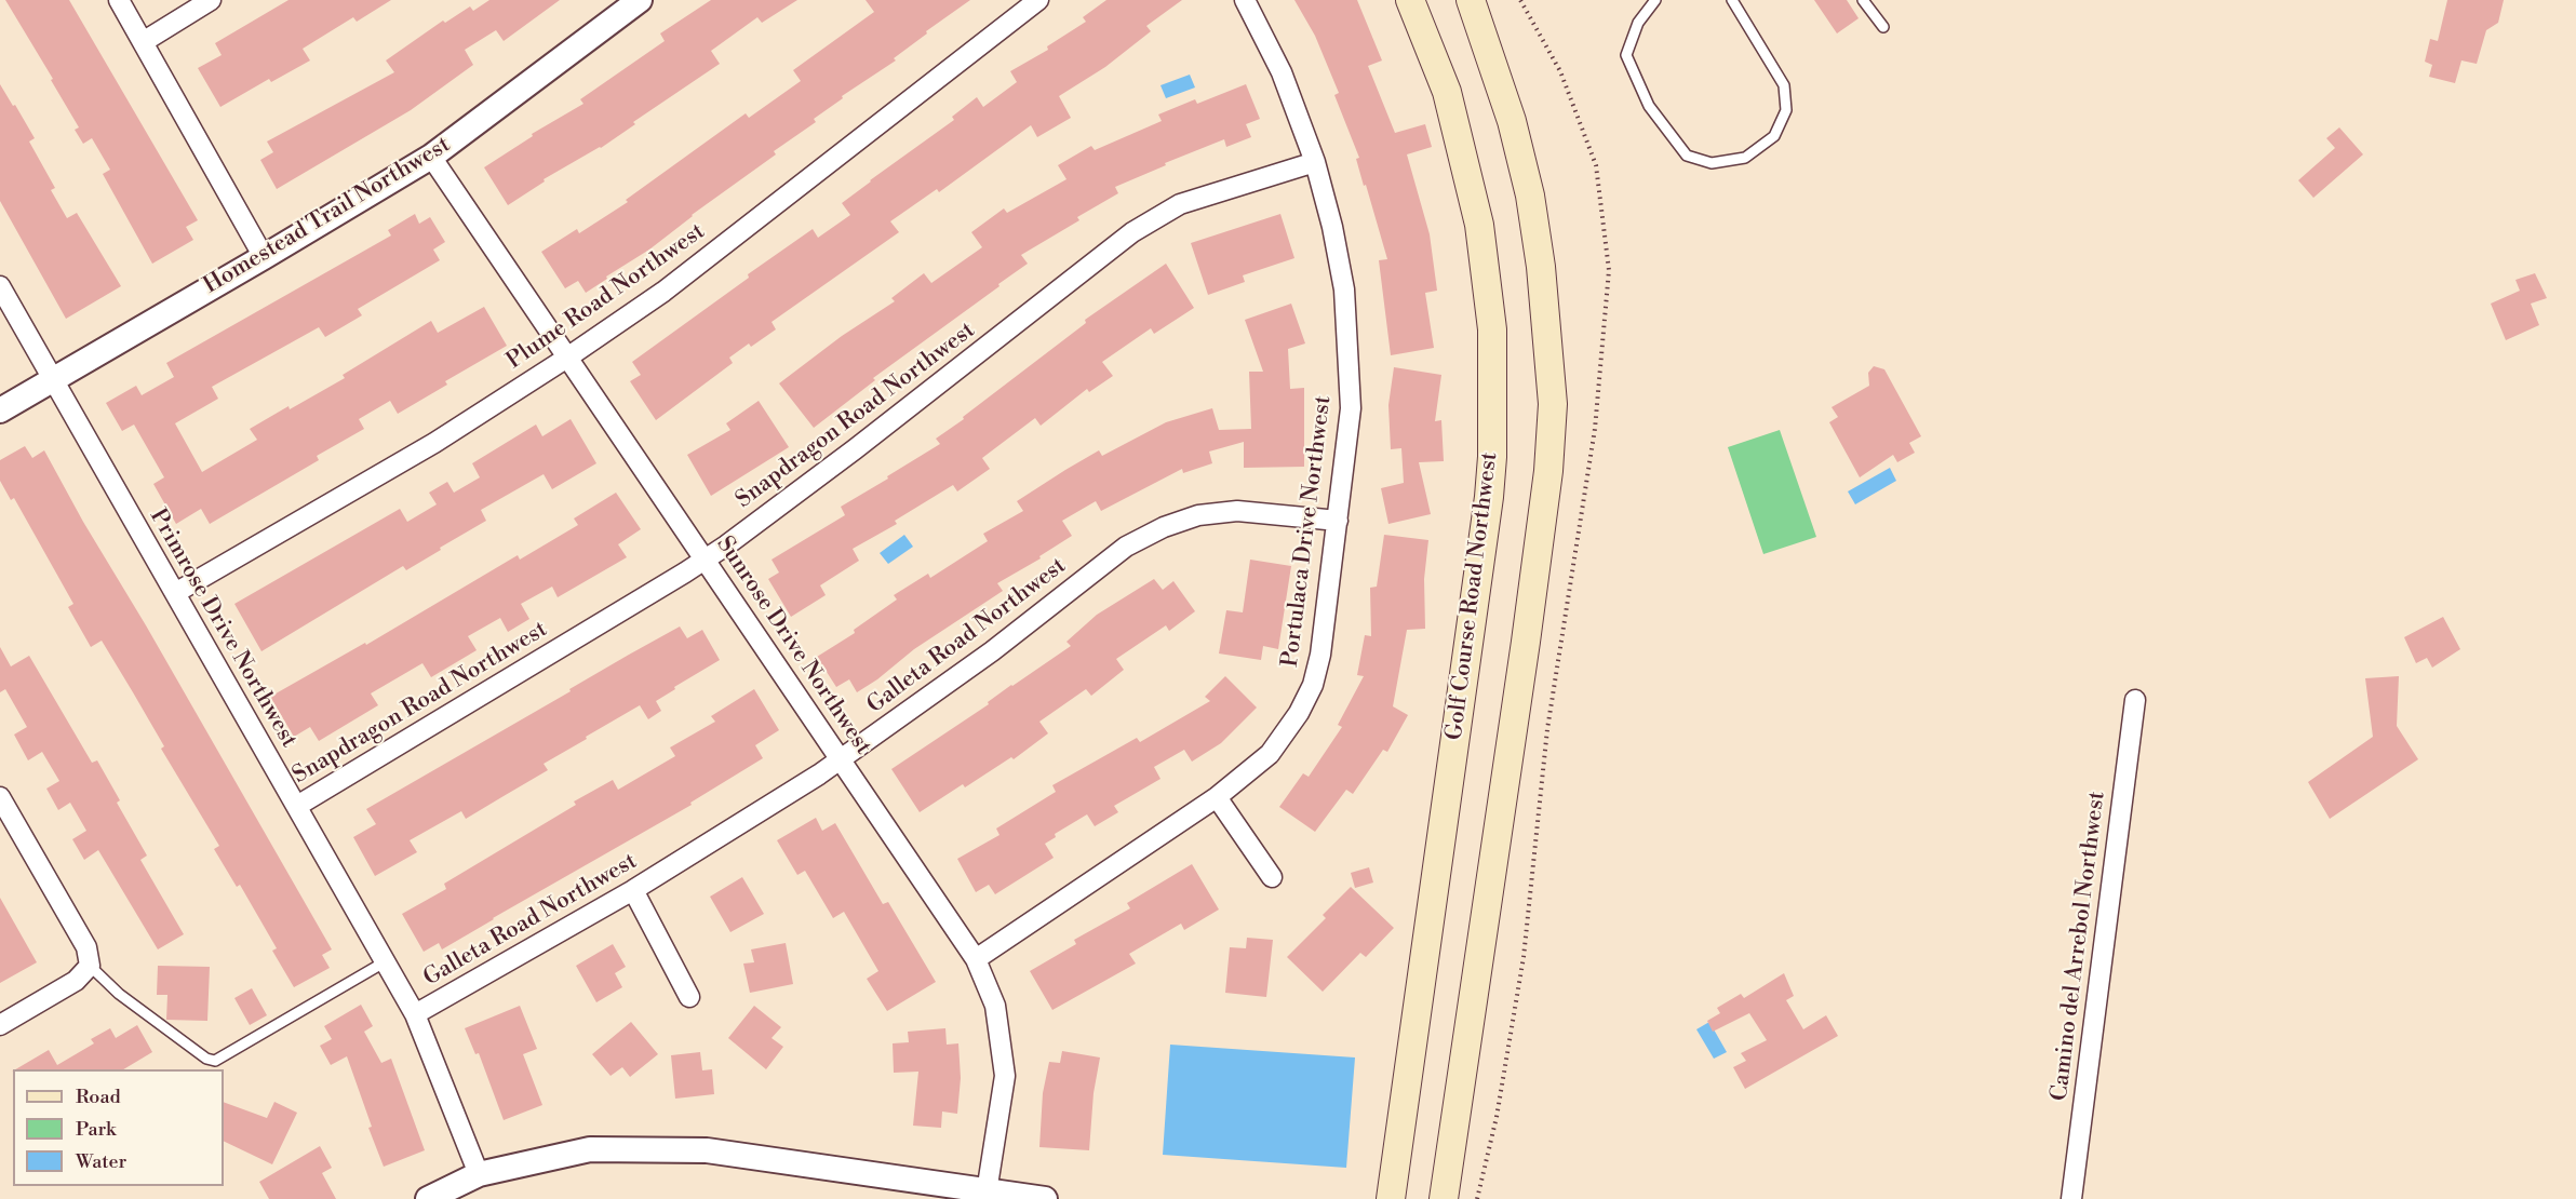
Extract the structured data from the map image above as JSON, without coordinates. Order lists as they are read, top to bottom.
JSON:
{
  "streets": {
    "main road": ["Golf Course Road Northwest"],
    "street": [
      "Homestead Trail Northwest",
      "Plume Road Northwest",
      "Snapdragon Road Northwest",
      "Portulaca Drive Northwest",
      "Primrose Drive Northwest",
      "Galleta Road Northwest",
      "Sunrose Drive Northwest",
      "Camino del Arrebol Northwest"
    ]
  },
  "crossings": [
    ["Homestead Trail Northwest", "Primrose Drive Northwest"],
    ["Homestead Trail Northwest", "Sunrose Drive Northwest"],
    ["Plume Road Northwest", "Primrose Drive Northwest"],
    ["Plume Road Northwest", "Sunrose Drive Northwest"],
    ["Snapdragon Road Northwest", "Portulaca Drive Northwest"],
    ["Snapdragon Road Northwest", "Primrose Drive Northwest"],
    ["Snapdragon Road Northwest", "Sunrose Drive Northwest"],
    ["Portulaca Drive Northwest", "Galleta Road Northwest"],
    ["Portulaca Drive Northwest", "Sunrose Drive Northwest"],
    ["Primrose Drive Northwest", "Galleta Road Northwest"],
    ["Galleta Road Northwest", "Sunrose Drive Northwest"]
  ],
  "legend": ["Road", "Park", "Water"]
}
